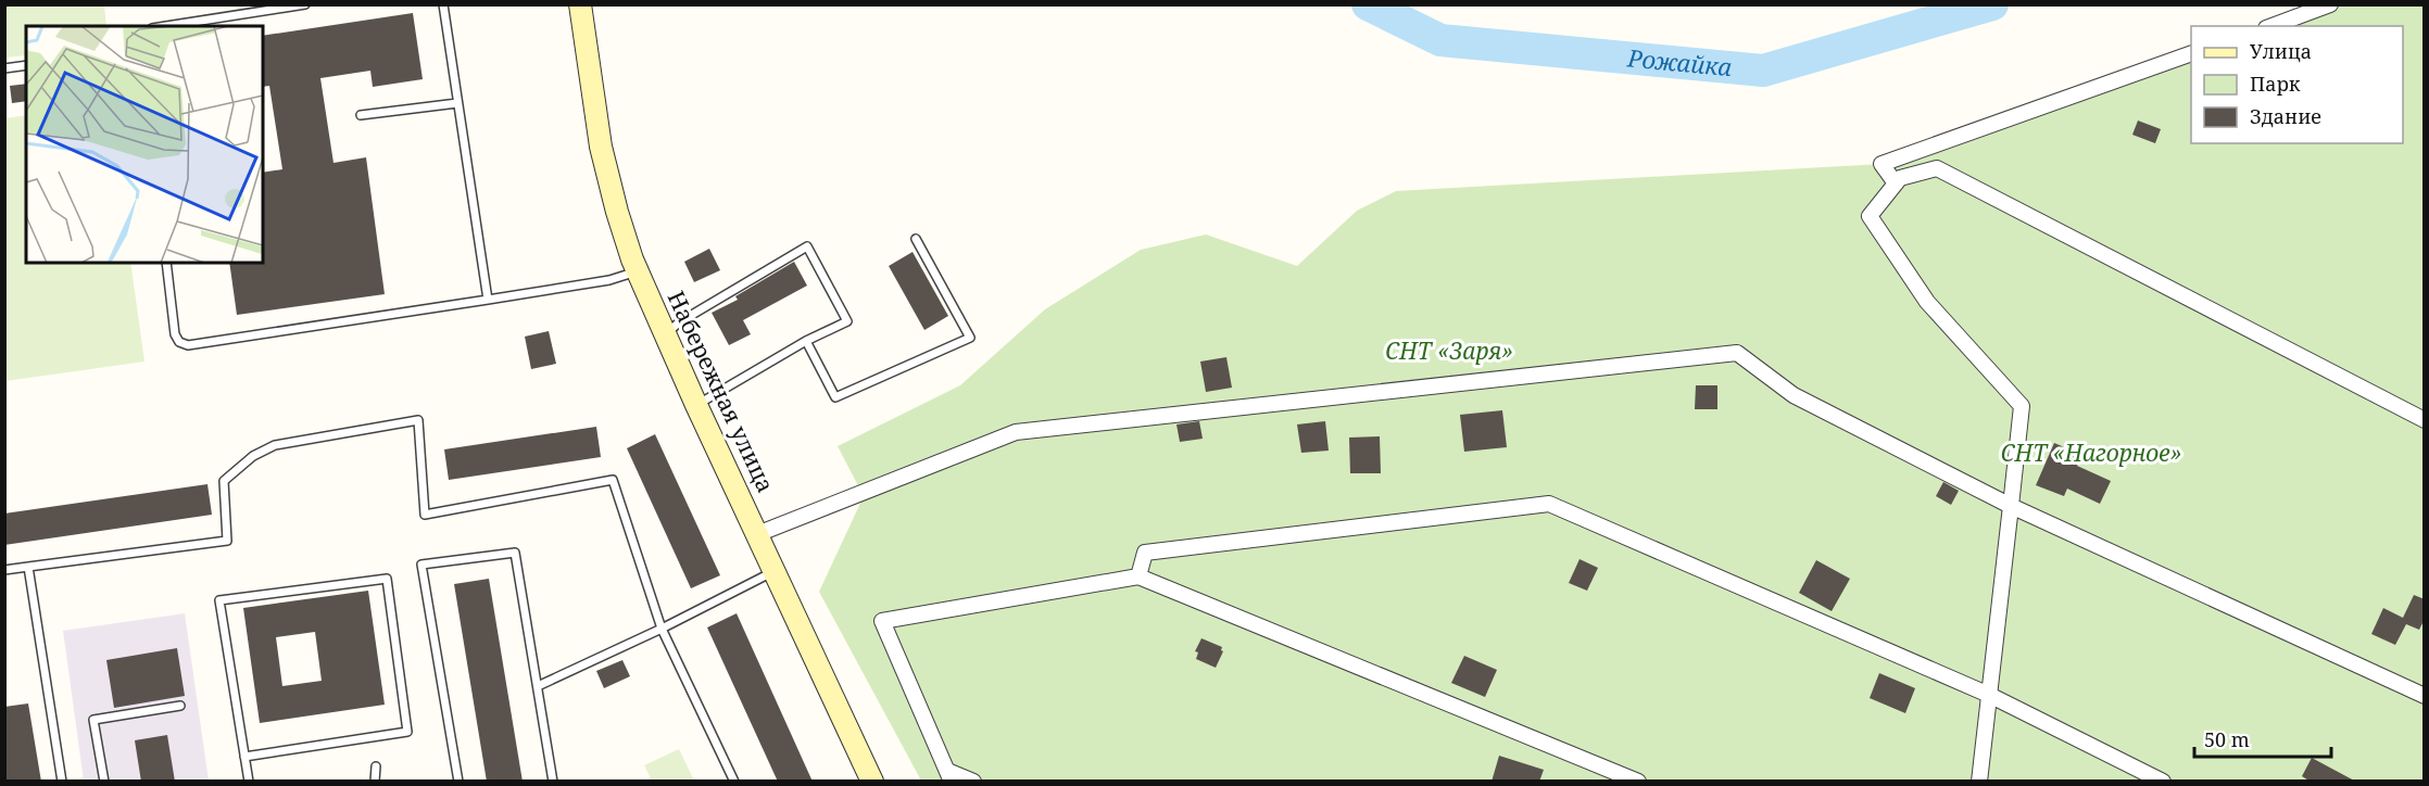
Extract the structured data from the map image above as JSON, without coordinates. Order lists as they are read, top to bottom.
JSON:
{
  "streets": {
    "street": ["Набережная улица"]
  },
  "water": ["Рожайка"],
  "parks": ["СНТ «Заря»", "СНТ «Нагорное»"],
  "legend": ["Улица", "Парк", "Здание"],
  "scale_bar": "50 m"
}
